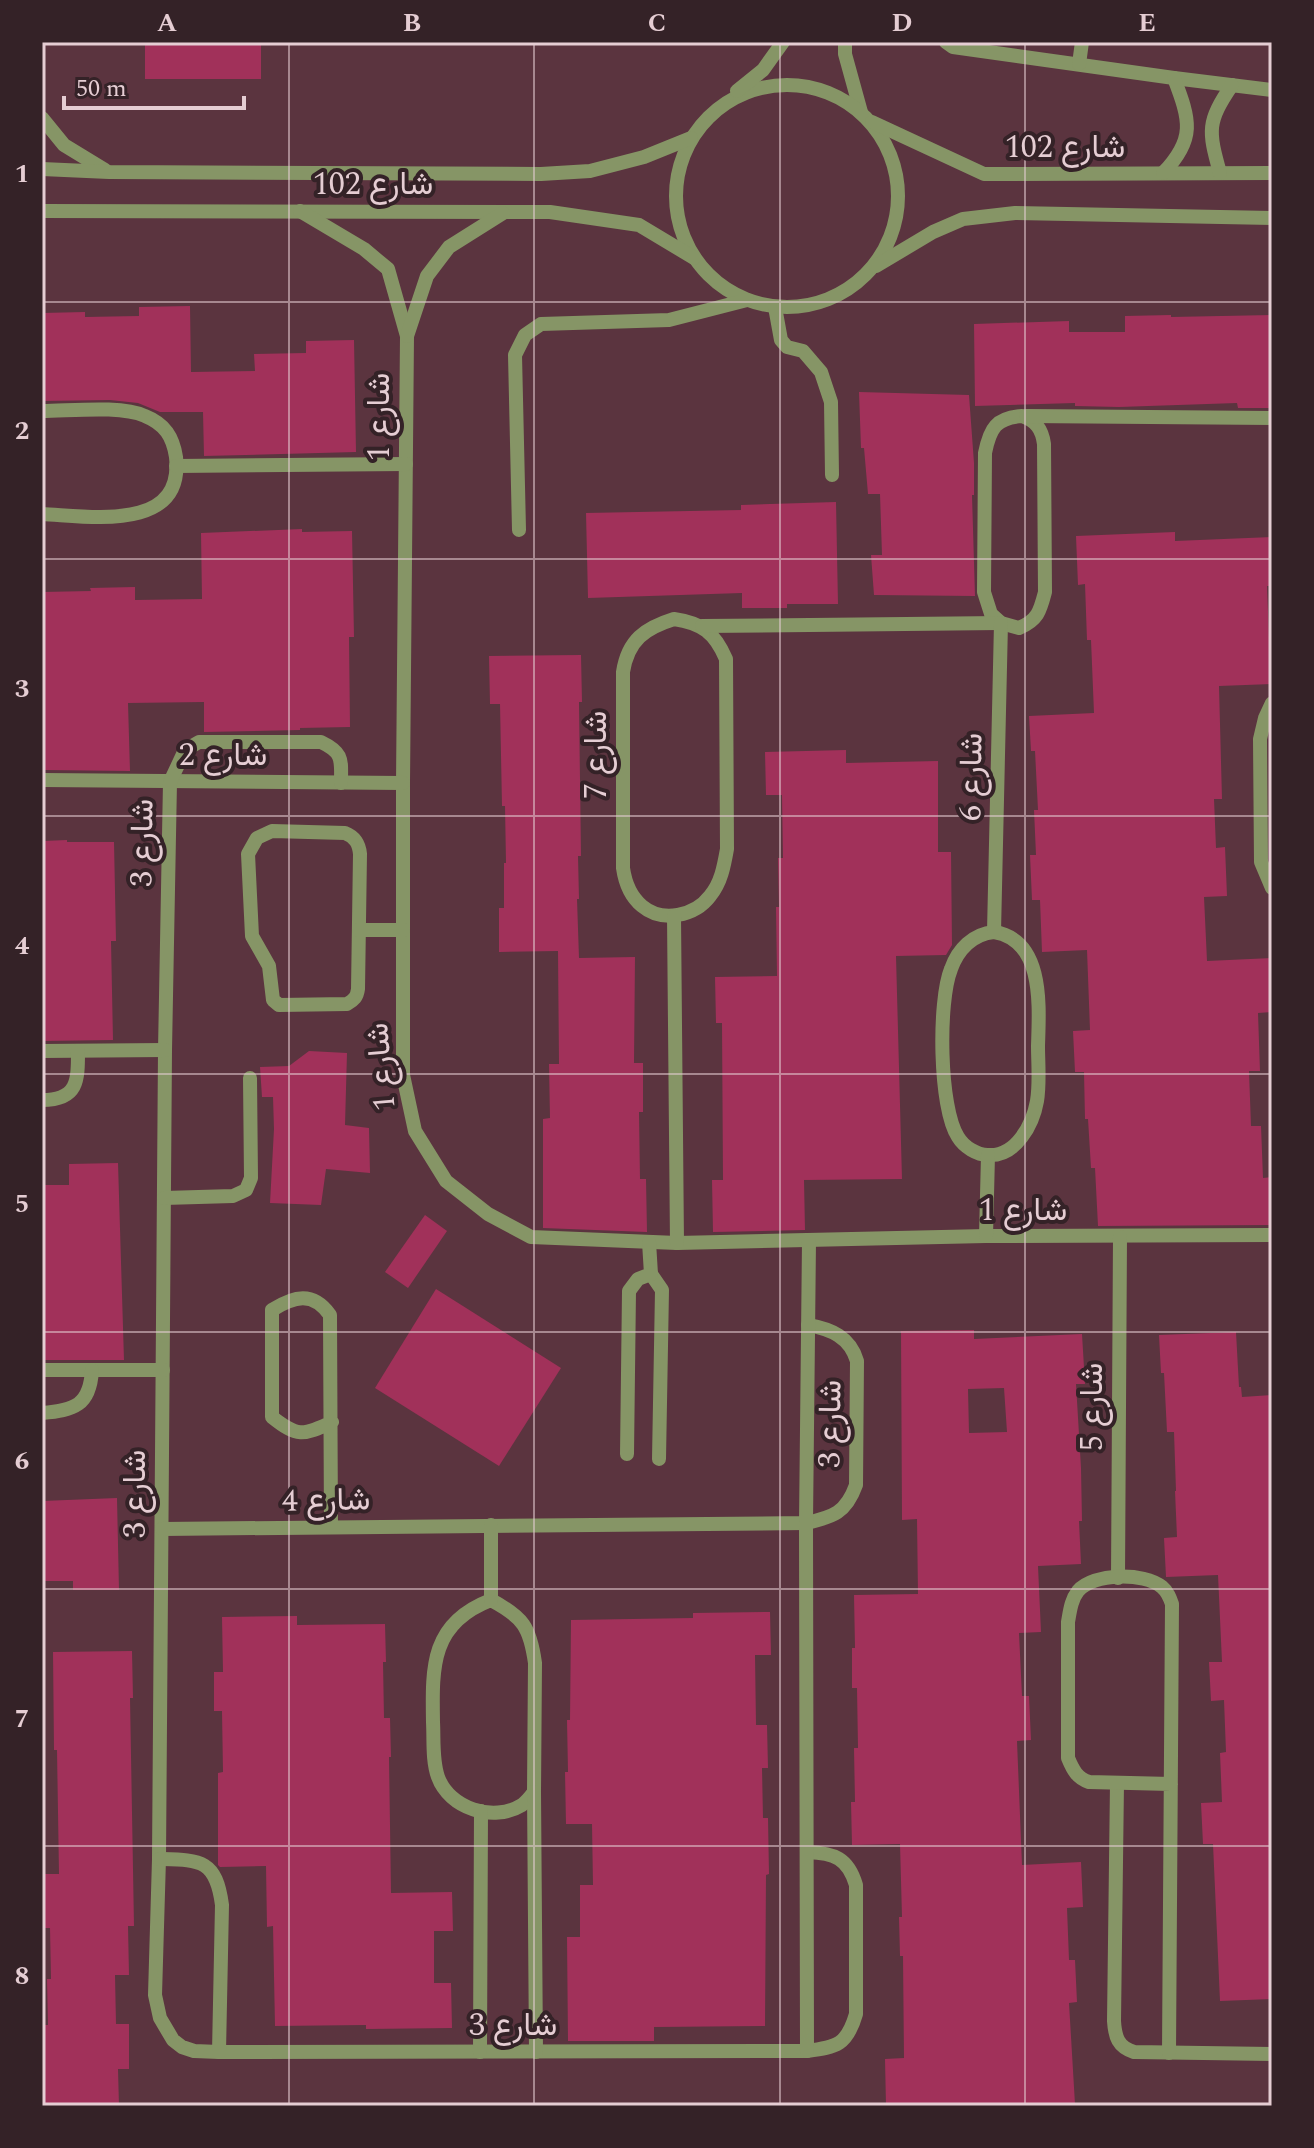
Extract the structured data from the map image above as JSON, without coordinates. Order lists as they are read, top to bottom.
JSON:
{
  "streets": {
    "street": [
      "شارع 102",
      "شارع 1",
      "شارع 2",
      "شارع 7",
      "شارع 6",
      "شارع 3",
      "شارع 5",
      "شارع 4"
    ]
  },
  "crossings": [
    ["شارع 102", "شارع 1"],
    ["شارع 1", "شارع 2"],
    ["شارع 1", "شارع 3"],
    ["شارع 1", "شارع 5"],
    ["شارع 2", "شارع 3"],
    ["شارع 7", "شارع 6"],
    ["شارع 3", "شارع 4"]
  ],
  "scale_bar": "50 m",
  "grid": {
    "columns": [
      "A",
      "B",
      "C",
      "D",
      "E"
    ],
    "rows": [
      "1",
      "2",
      "3",
      "4",
      "5",
      "6",
      "7",
      "8"
    ]
  }
}
